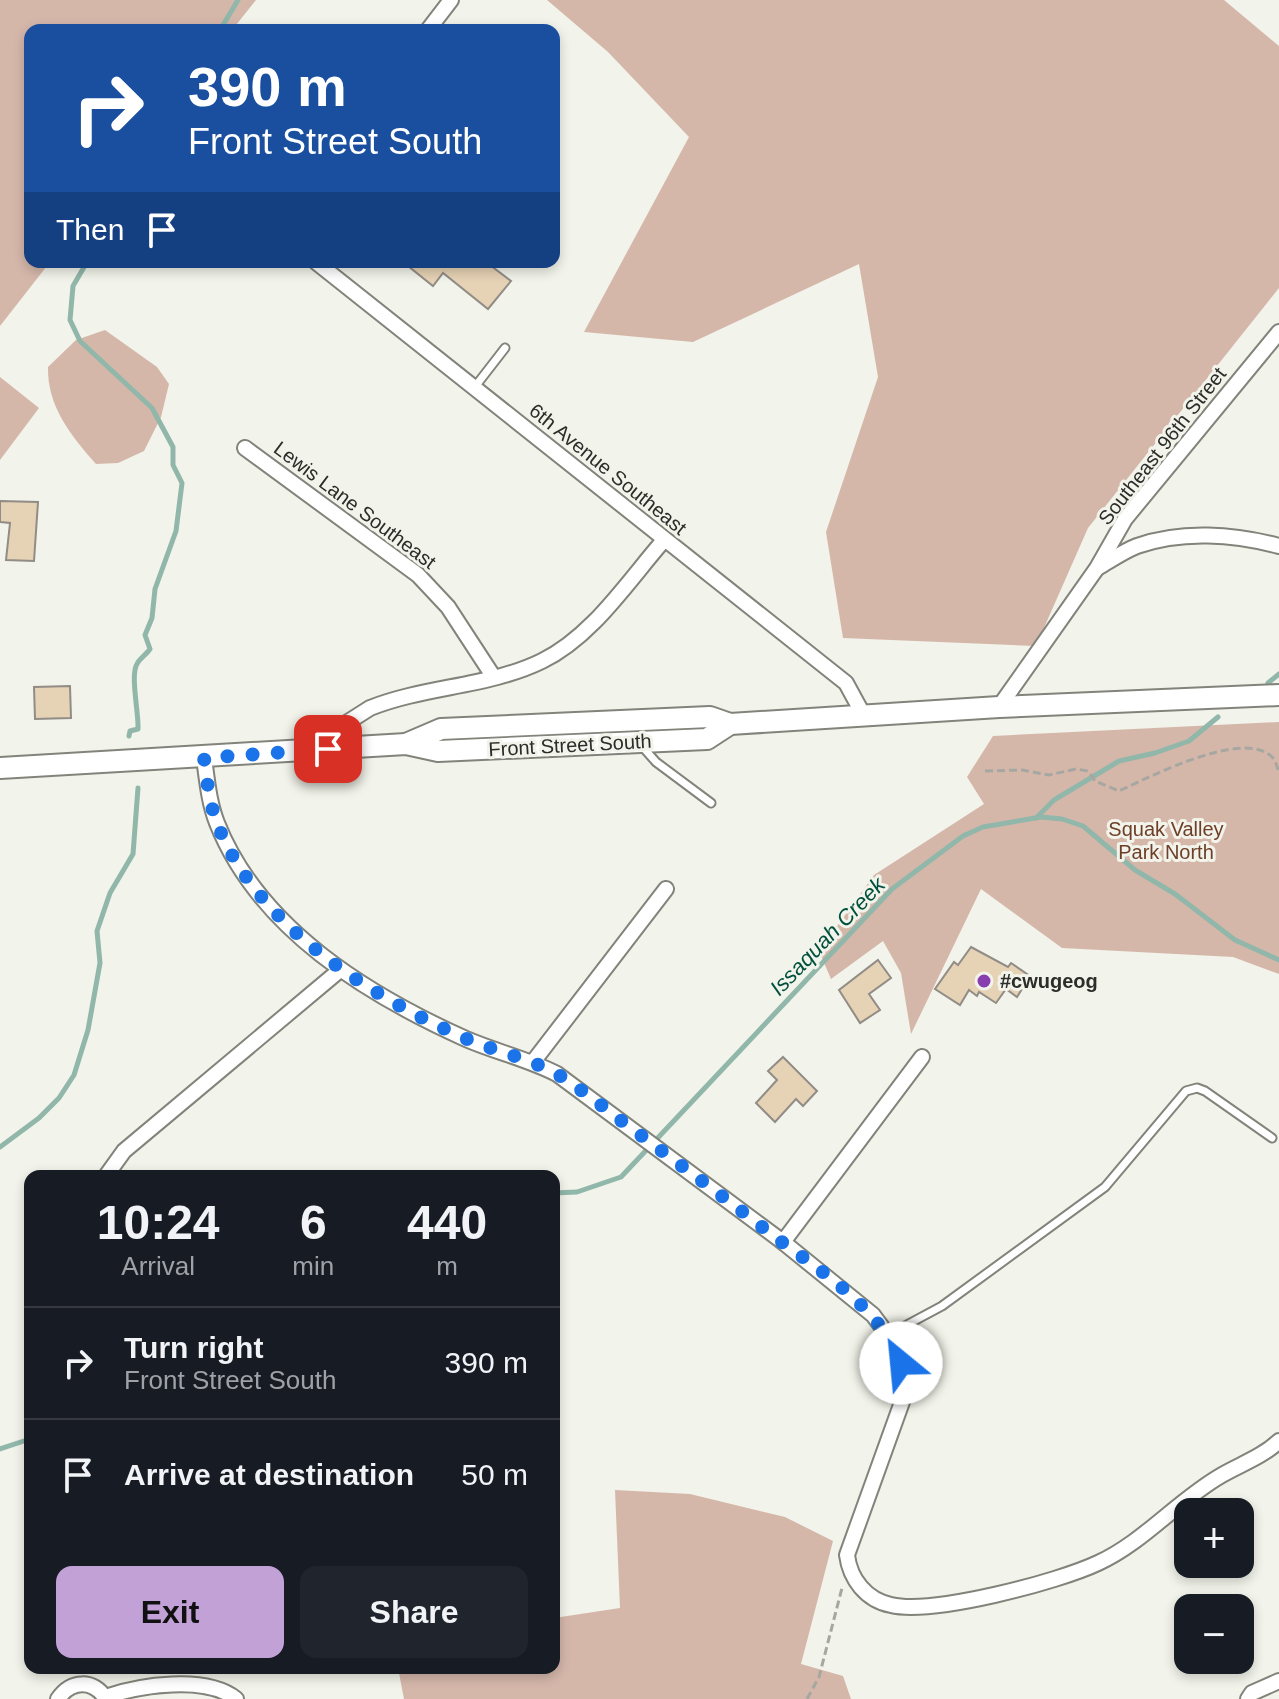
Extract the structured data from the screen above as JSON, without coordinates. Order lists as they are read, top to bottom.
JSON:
{
  "streets": {
    "main road": ["Front Street South"],
    "street": ["Southeast 96th Street", "6th Avenue Southeast", "Lewis Lane Southeast"]
  },
  "crossings": [
    ["Southeast 96th Street", "Front Street South"],
    ["6th Avenue Southeast", "Front Street South"]
  ],
  "water": ["Issaquah Creek"],
  "parks": ["Squak Valley Park North"],
  "places": ["#cwugeog"],
  "page": {
    "turn": ["390 m", "Front Street South"],
    "then": "Then",
    "eta": [
      "10:24",
      "Arrival",
      "6",
      "min",
      "440",
      "m"
    ],
    "list": [
      {
        "name": "Turn right",
        "note": "Front Street South",
        "value": "390 m"
      },
      {
        "name": "Arrive at destination",
        "value": "50 m"
      }
    ],
    "map_buttons": ["+", "−"],
    "buttons": ["Exit", "Share"]
  }
}
